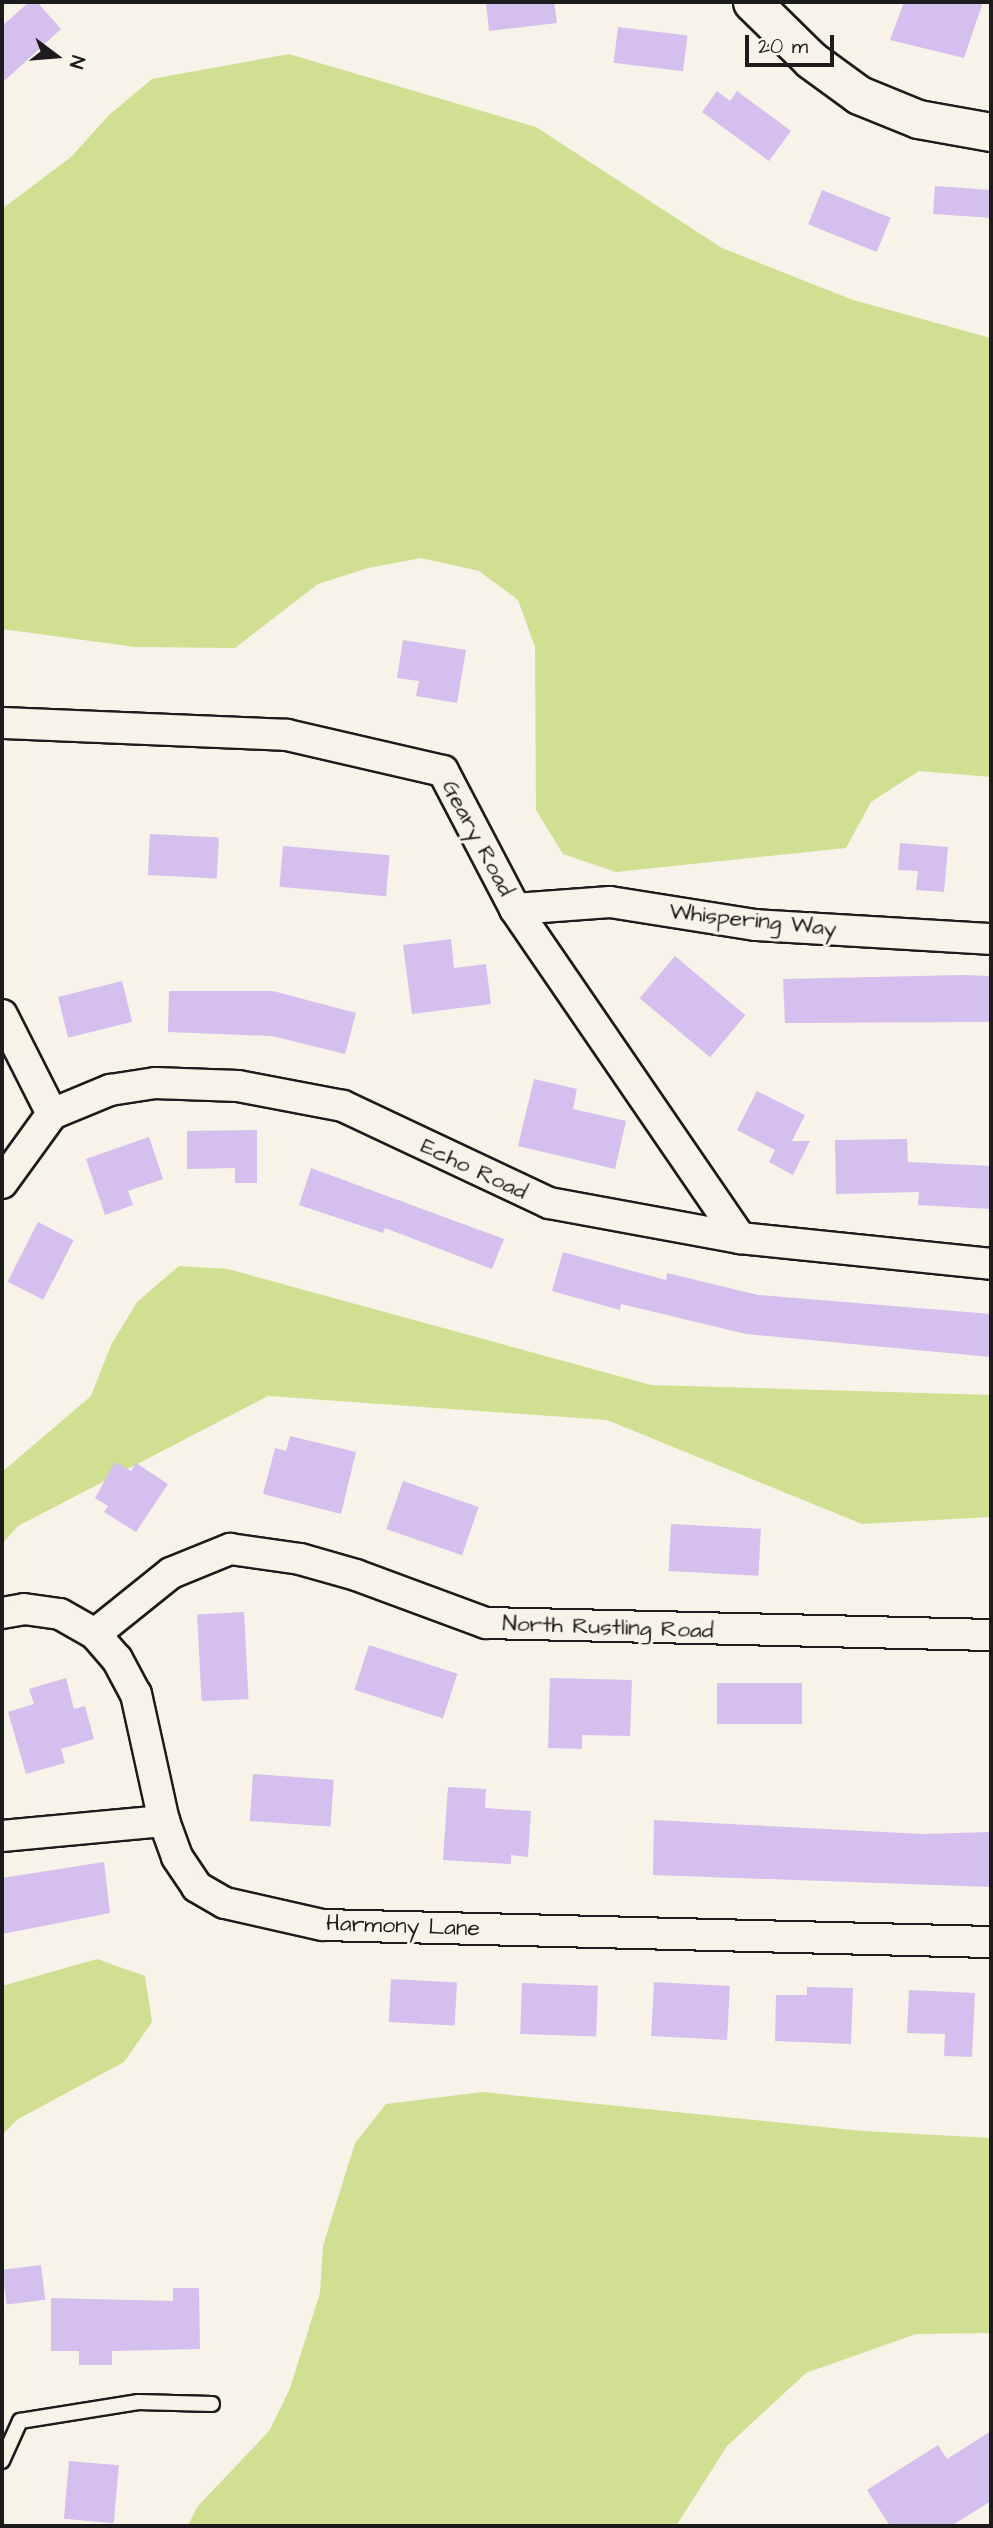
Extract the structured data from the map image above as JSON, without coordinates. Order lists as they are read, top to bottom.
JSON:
{
  "streets": {
    "street": [
      "Geary Road",
      "Whispering Way",
      "Echo Road",
      "North Rustling Road",
      "Harmony Lane"
    ]
  },
  "crossings": [
    ["Geary Road", "Whispering Way"],
    ["Geary Road", "Echo Road"],
    ["North Rustling Road", "Harmony Lane"]
  ],
  "scale_bar": "20 m",
  "north": "right"
}
